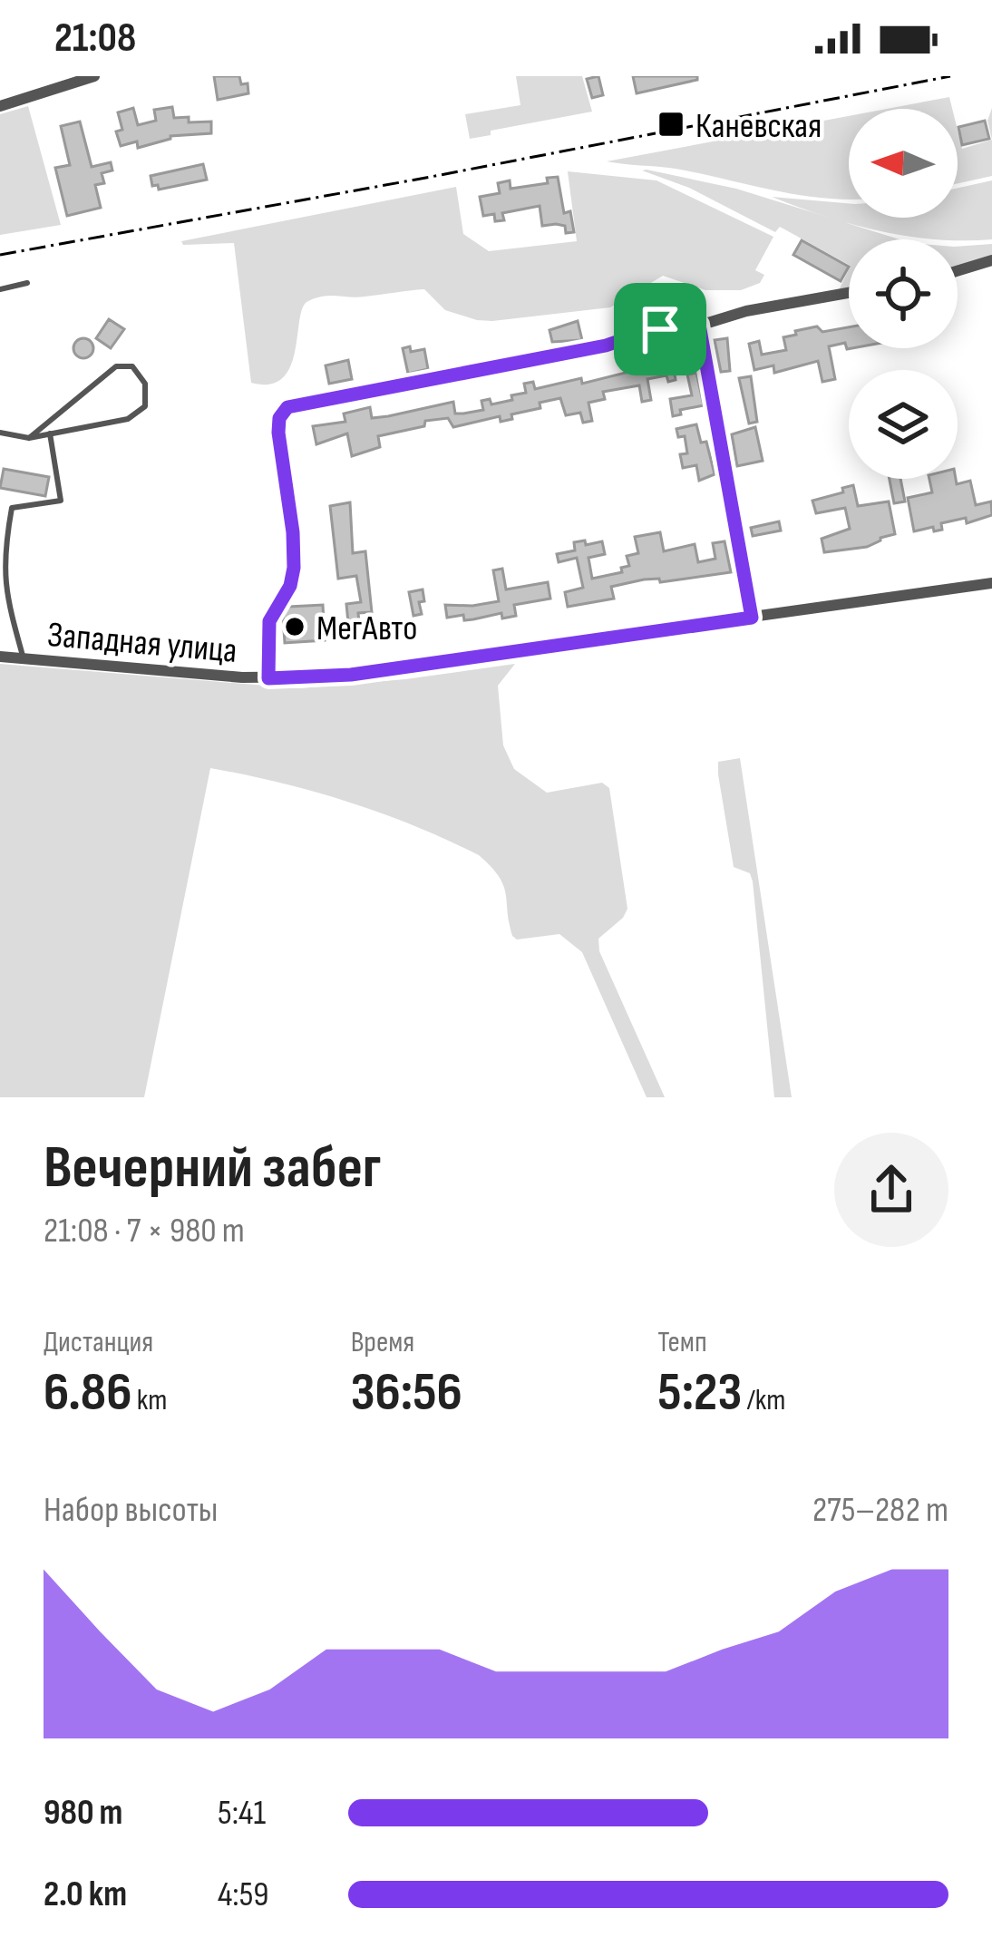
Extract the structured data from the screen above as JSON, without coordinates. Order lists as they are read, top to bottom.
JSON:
{
  "streets": {
    "street": ["Западная улица"]
  },
  "places": {
    "transit": ["Каневская"],
    "other": ["МегАвто"]
  },
  "north": "left",
  "page": {
    "status": "21:08",
    "heading": ["Вечерний забег", "21:08 · 7 × 980 m"],
    "stats": [
      ["Дистанция", "6.86 km"],
      ["Время", "36:56"],
      ["Темп", "5:23 /km"]
    ],
    "chart": ["Набор высоты", "275–282 m"],
    "list": [
      {
        "name": "980 m",
        "note": "5:41"
      },
      {
        "name": "2.0 km",
        "note": "4:59"
      }
    ]
  }
}
